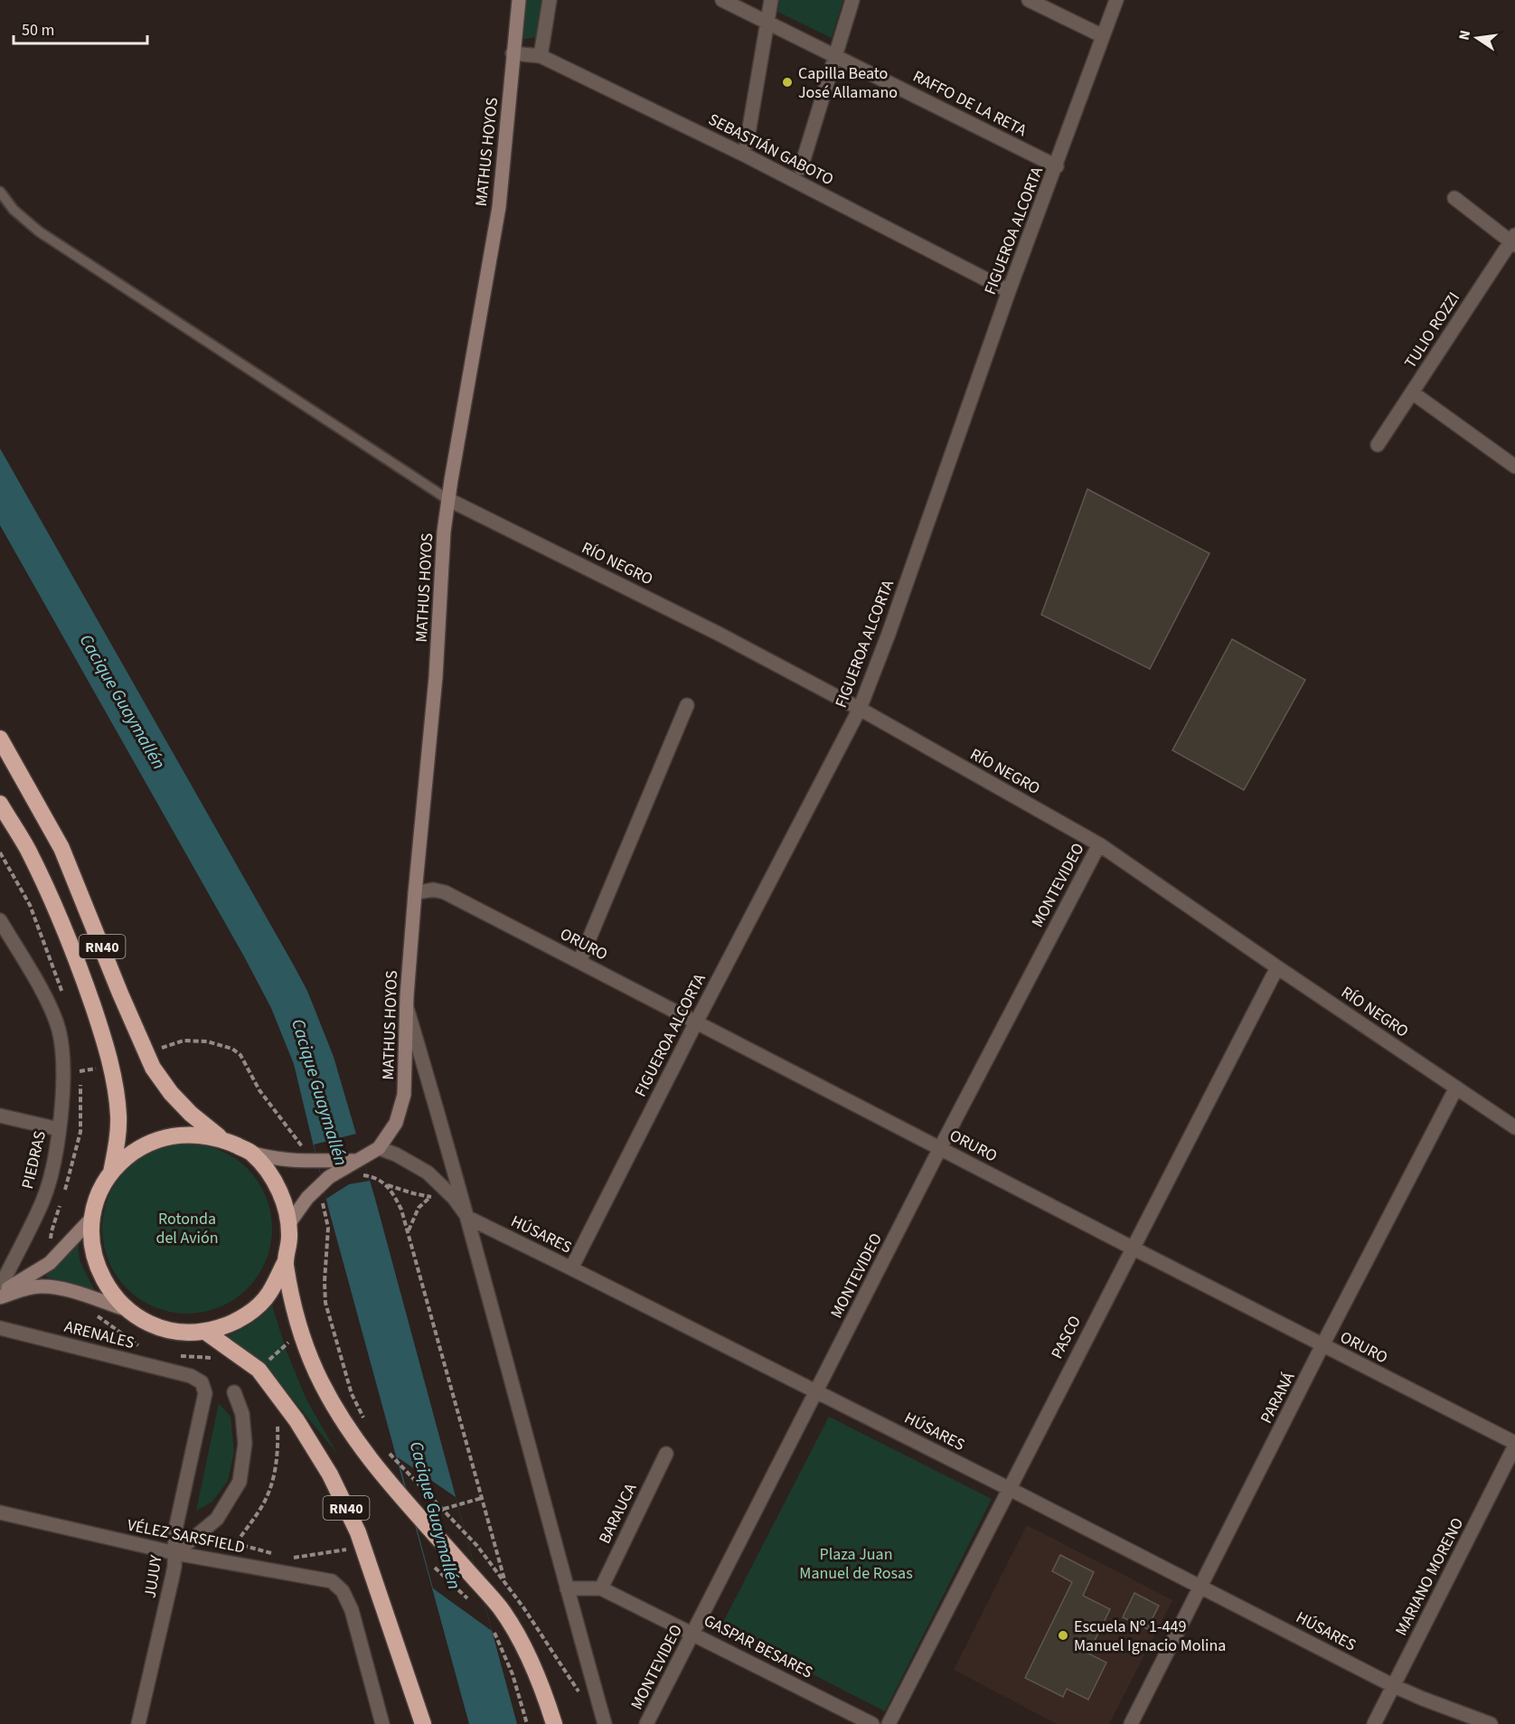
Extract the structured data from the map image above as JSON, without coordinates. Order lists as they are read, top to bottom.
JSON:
{
  "streets": {
    "highway": ["RN40"],
    "main road": ["MATHUS HOYOS"],
    "street": [
      "RAFFO DE LA RETA",
      "SEBASTIÁN GABOTO",
      "FIGUEROA ALCORTA",
      "TULIO ROZZI",
      "RÍO NEGRO",
      "MONTEVIDEO",
      "ORURO",
      "PIEDRAS",
      "HÚSARES",
      "ARENALES",
      "PASCO",
      "PARANÁ",
      "BARAUCA",
      "VÉLEZ SARSFIELD",
      "JUJUY",
      "MARIANO MORENO",
      "GASPAR BESARES"
    ]
  },
  "crossings": [
    ["RAFFO DE LA RETA", "FIGUEROA ALCORTA"],
    ["SEBASTIÁN GABOTO", "MATHUS HOYOS"],
    ["SEBASTIÁN GABOTO", "FIGUEROA ALCORTA"],
    ["MATHUS HOYOS", "RÍO NEGRO"],
    ["MATHUS HOYOS", "ORURO"],
    ["MATHUS HOYOS", "RN40"],
    ["MATHUS HOYOS", "HÚSARES"],
    ["FIGUEROA ALCORTA", "RÍO NEGRO"],
    ["FIGUEROA ALCORTA", "ORURO"],
    ["FIGUEROA ALCORTA", "HÚSARES"],
    ["RÍO NEGRO", "MONTEVIDEO"],
    ["RÍO NEGRO", "PASCO"],
    ["RÍO NEGRO", "PARANÁ"],
    ["MONTEVIDEO", "ORURO"],
    ["MONTEVIDEO", "HÚSARES"],
    ["MONTEVIDEO", "GASPAR BESARES"],
    ["ORURO", "PASCO"],
    ["ORURO", "PARANÁ"],
    ["ORURO", "MARIANO MORENO"],
    ["HÚSARES", "PASCO"],
    ["HÚSARES", "PARANÁ"],
    ["HÚSARES", "MARIANO MORENO"],
    ["ARENALES", "JUJUY"],
    ["BARAUCA", "GASPAR BESARES"],
    ["VÉLEZ SARSFIELD", "JUJUY"]
  ],
  "water": ["Cacique Guaymallén"],
  "parks": ["Rotonda del Avión", "Plaza Juan Manuel de Rosas"],
  "places": ["Capilla Beato José Allamano", "Escuela Nº 1-449 Manuel Ignacio Molina"],
  "scale_bar": "50 m",
  "north": "left"
}
